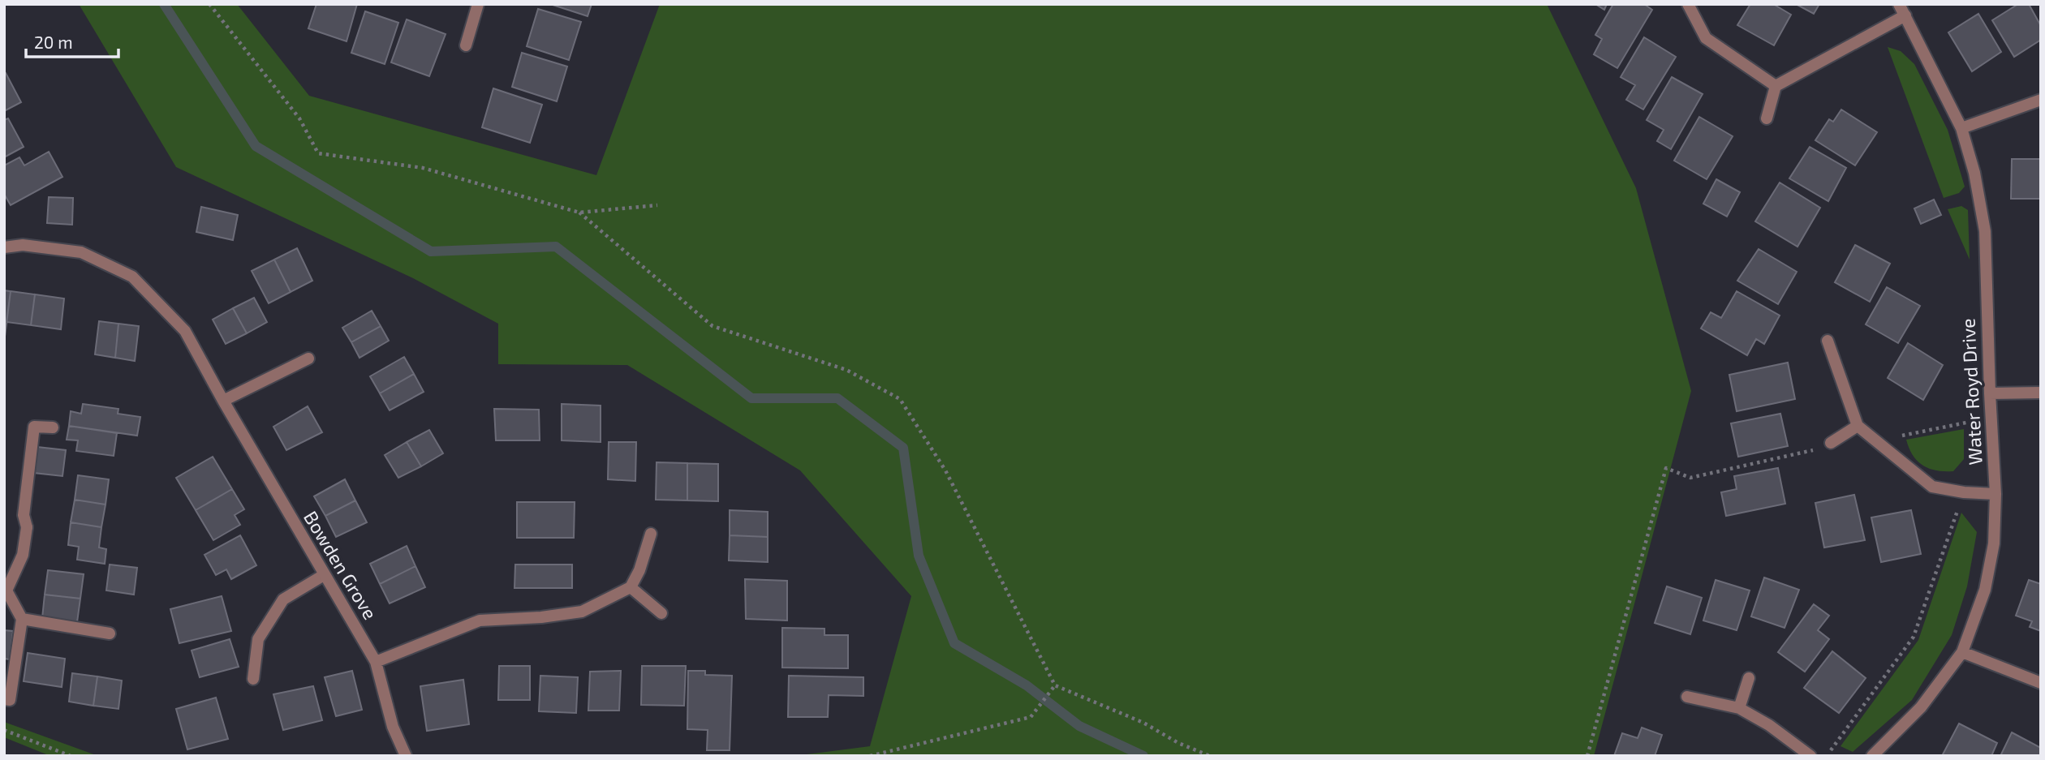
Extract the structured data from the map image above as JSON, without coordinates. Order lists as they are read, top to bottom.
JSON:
{
  "streets": {
    "street": ["Water Royd Drive", "Bowden Grove"]
  },
  "scale_bar": "20 m"
}
